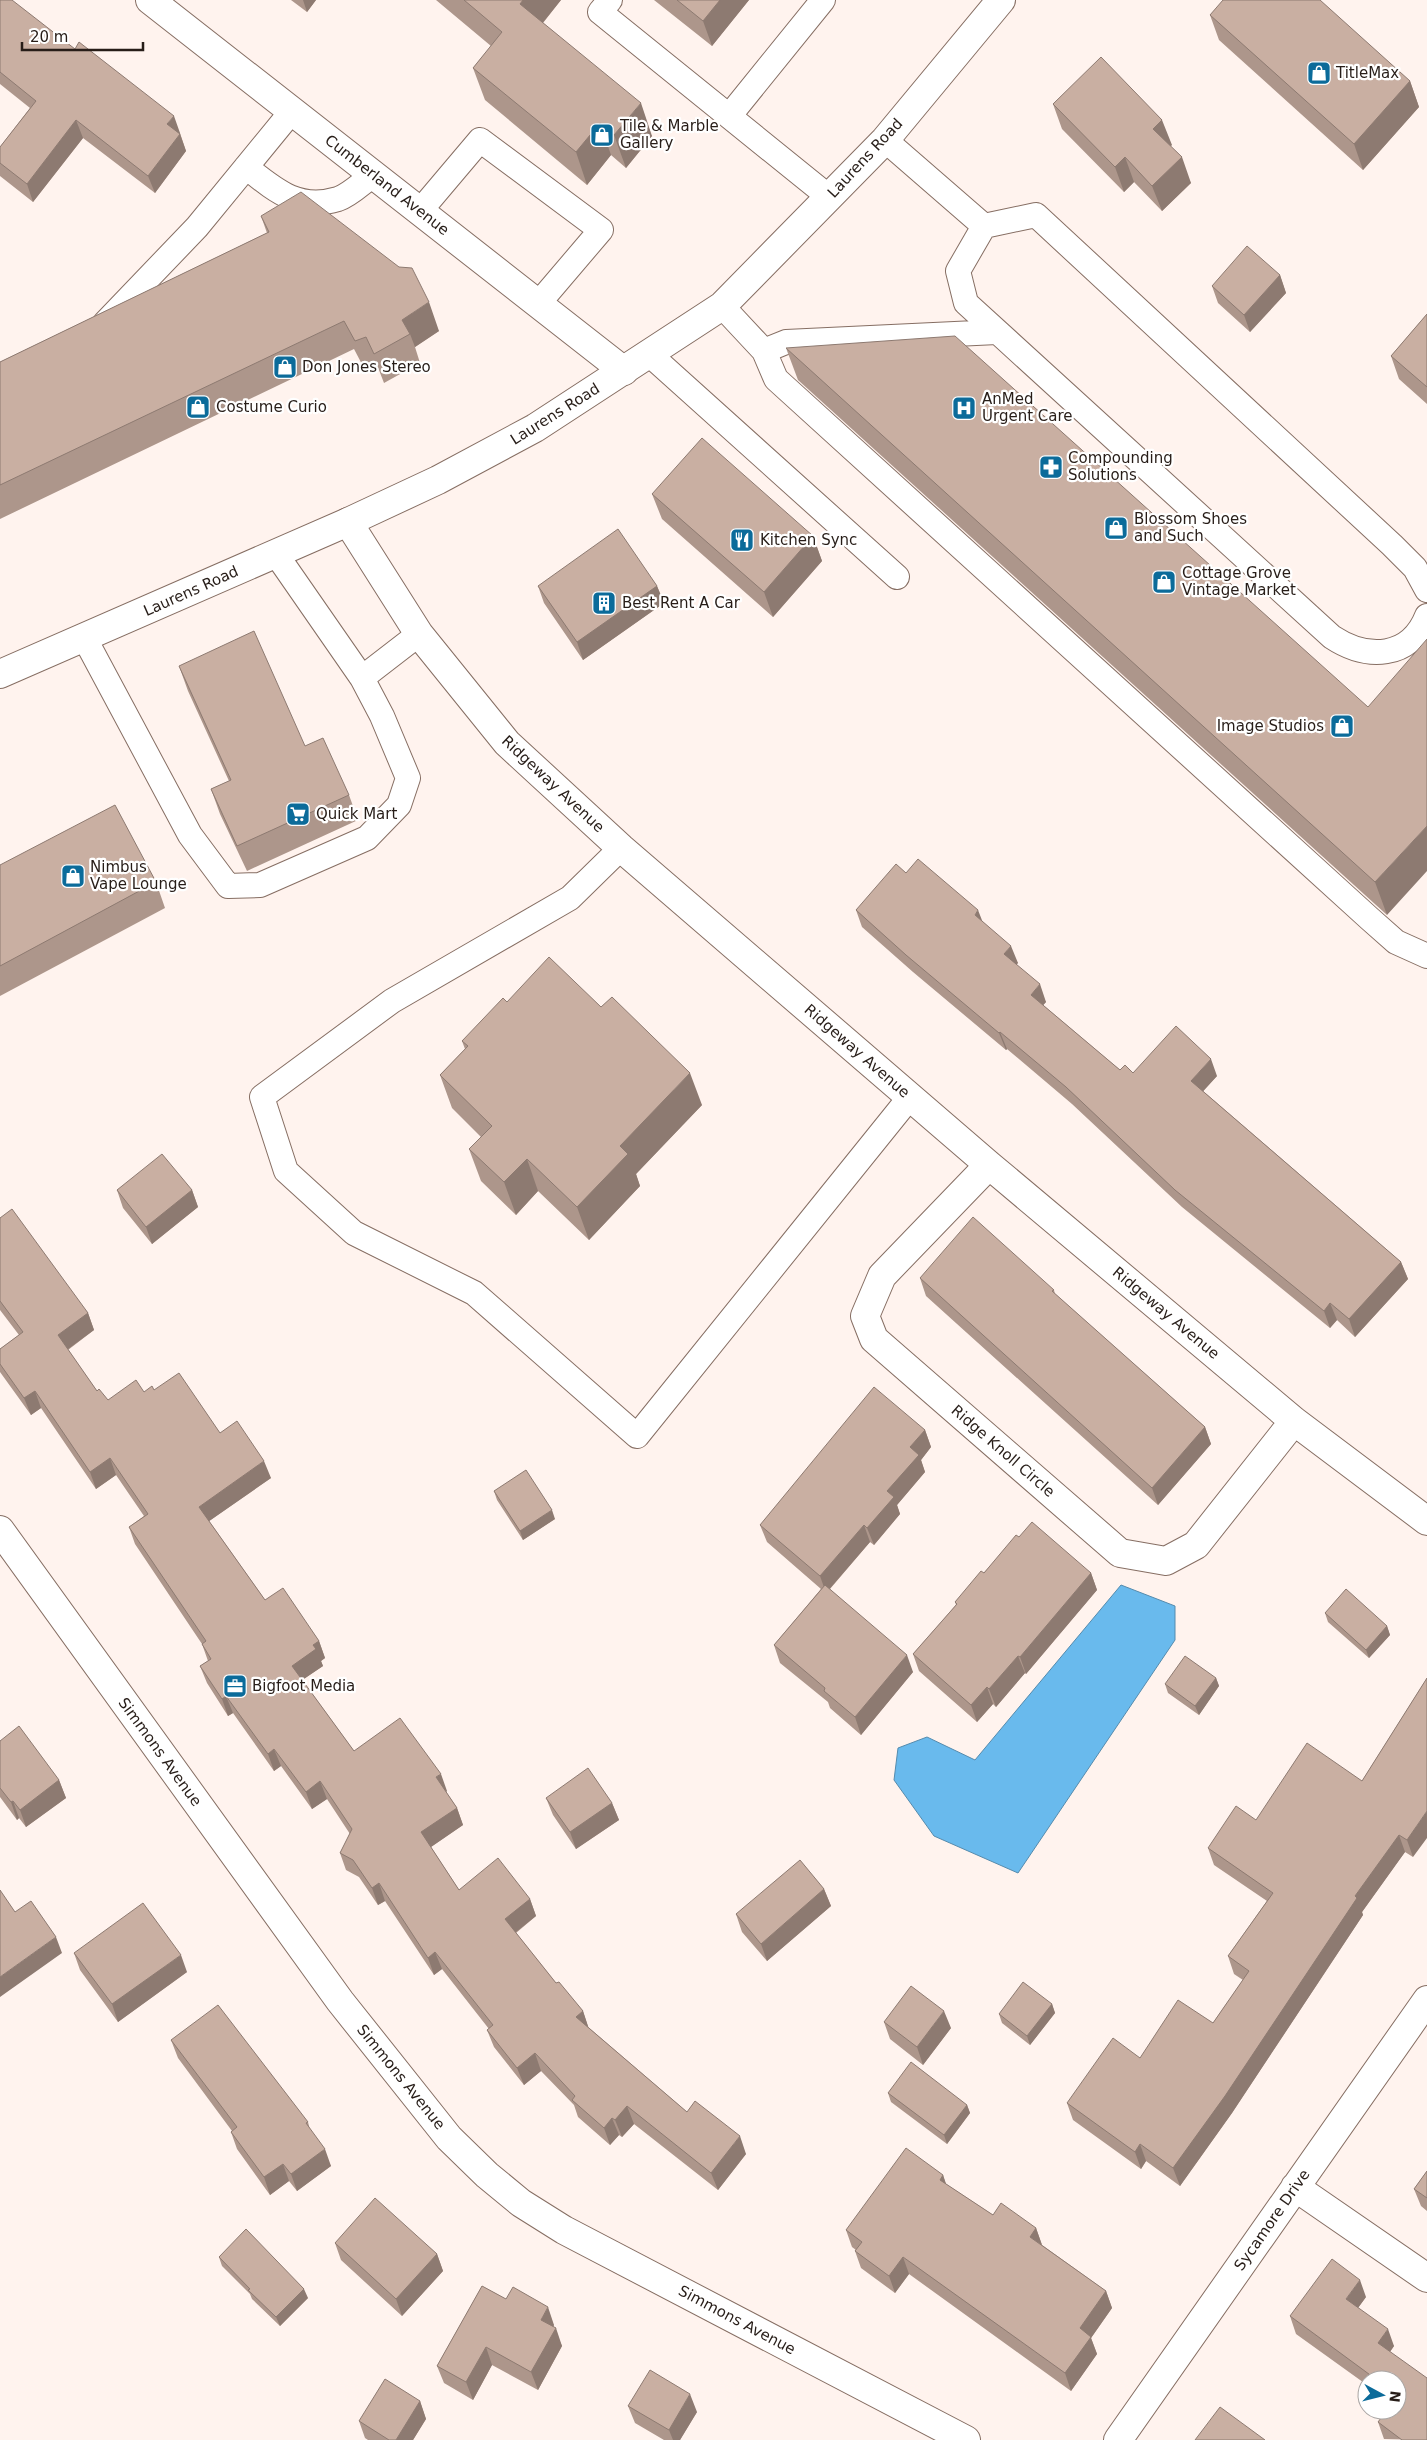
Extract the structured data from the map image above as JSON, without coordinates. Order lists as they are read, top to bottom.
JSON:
{
  "streets": {
    "street": [
      "Laurens Road",
      "Cumberland Avenue",
      "Ridgeway Avenue",
      "Ridge Knoll Circle",
      "Simmons Avenue",
      "Sycamore Drive"
    ]
  },
  "crossings": [
    ["Laurens Road", "Cumberland Avenue"],
    ["Laurens Road", "Ridgeway Avenue"],
    ["Ridgeway Avenue", "Ridge Knoll Circle"]
  ],
  "places": {
    "shop": [
      "TitleMax",
      "Tile & Marble Gallery",
      "Don Jones Stereo",
      "Costume Curio",
      "Blossom Shoes and Such",
      "Cottage Grove Vintage Market",
      "Image Studios",
      "Nimbus Vape Lounge"
    ],
    "hospital": ["AnMed Urgent Care"],
    "pharmacy": ["Compounding Solutions"],
    "restaurant": ["Kitchen Sync"],
    "building": ["Best Rent A Car"],
    "supermarket": ["Quick Mart"],
    "office": ["Bigfoot Media"]
  },
  "scale_bar": "20 m",
  "north": "right"
}
